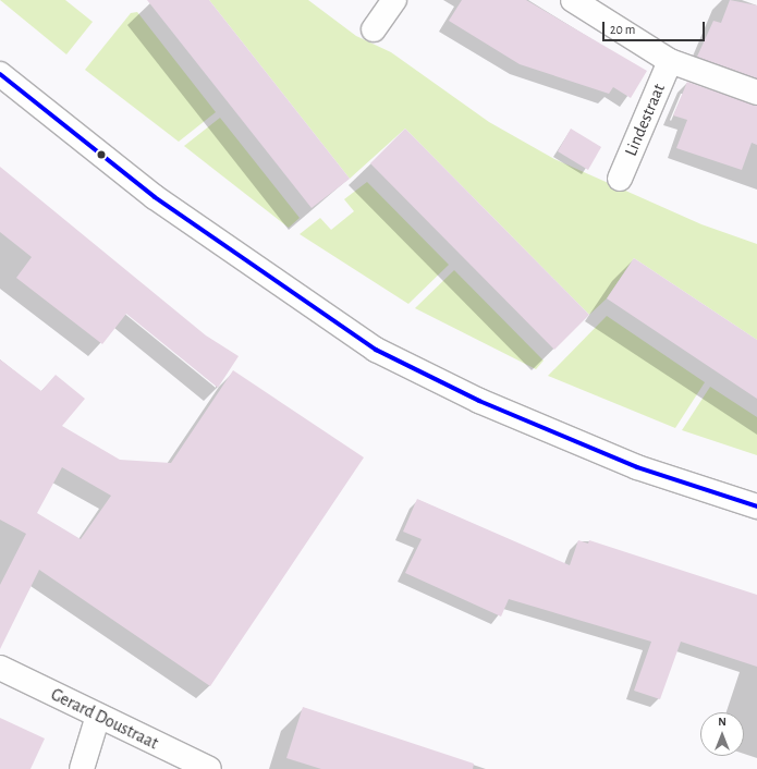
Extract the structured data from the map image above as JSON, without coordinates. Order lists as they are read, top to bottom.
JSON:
{
  "streets": {
    "street": ["Lindestraat", "Gerard Doustraat"]
  },
  "scale_bar": "20 m",
  "north": "top"
}
